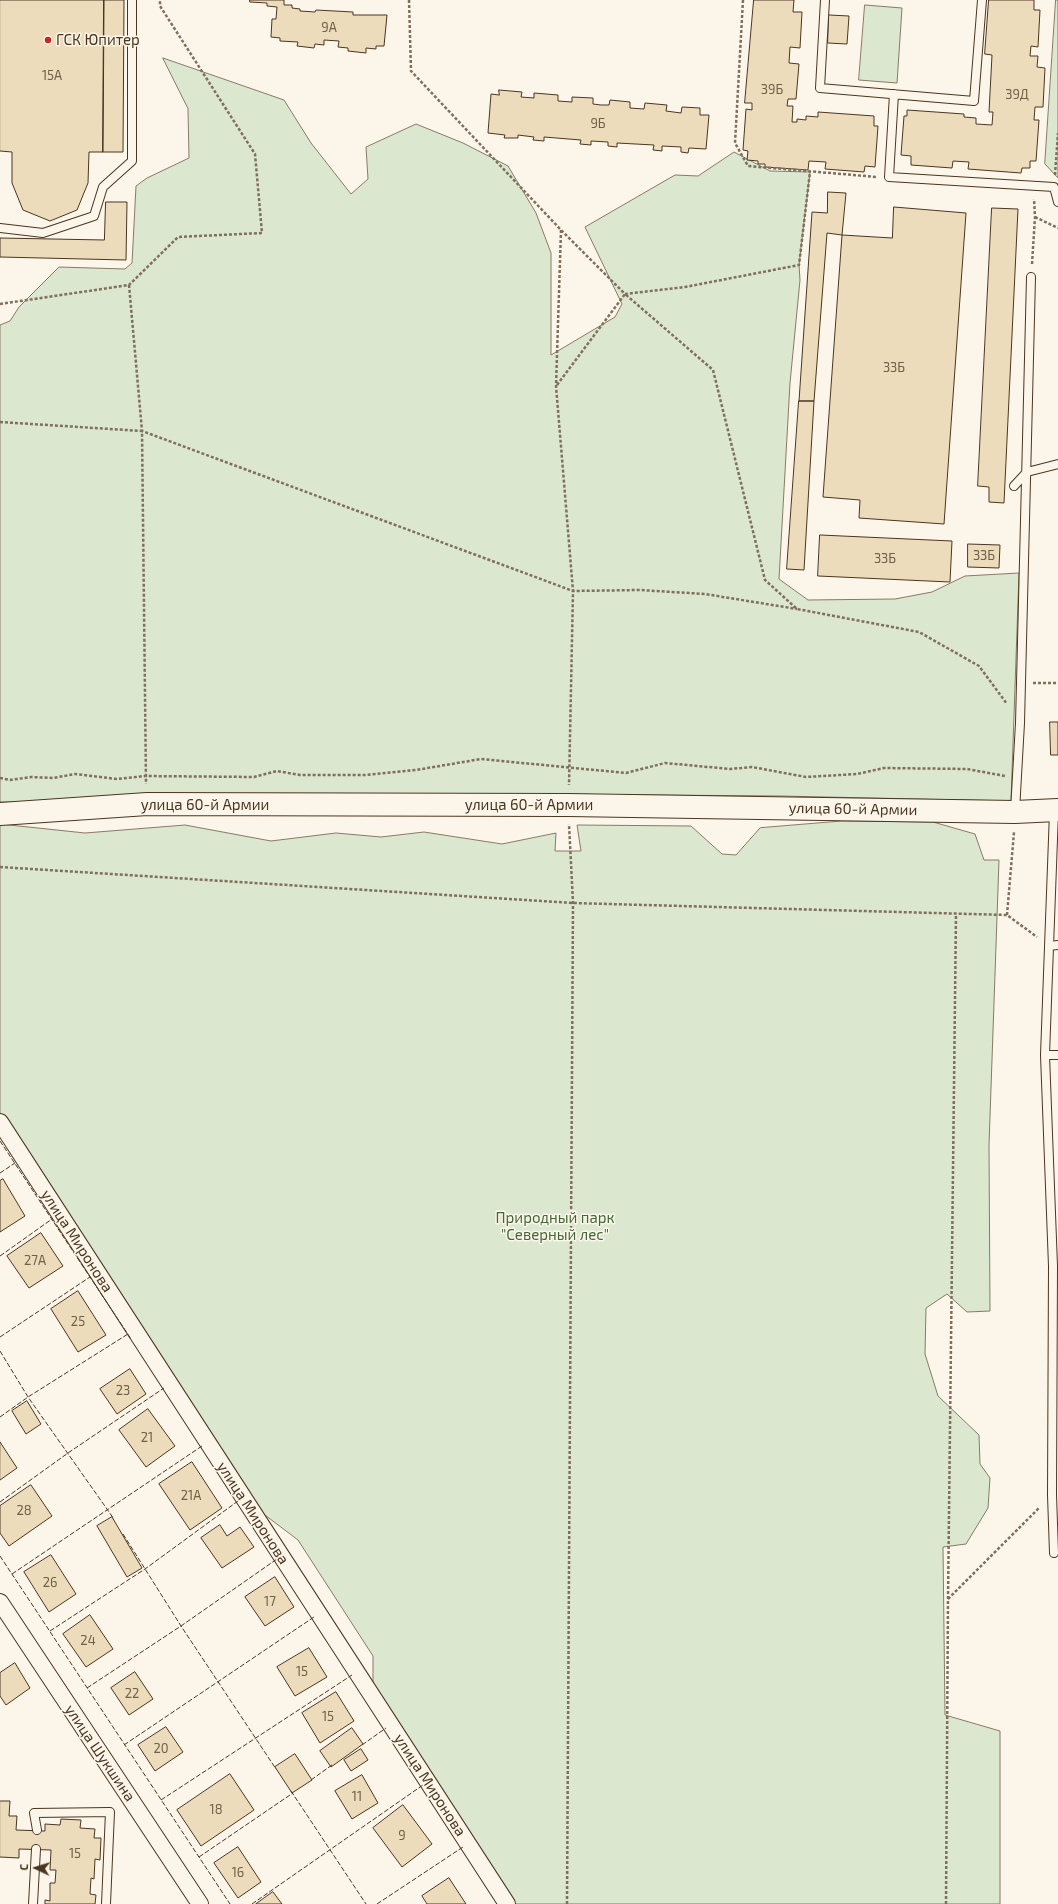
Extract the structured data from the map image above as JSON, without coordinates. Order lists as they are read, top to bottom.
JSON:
{
  "streets": {
    "street": ["улица 60-й Армии", "улица Миронова", "улица Шукшина"]
  },
  "parks": ["Природный парк \"Северный лес\""],
  "places": ["ГСК Юпитер"],
  "house_numbers": [
    "9А",
    "15А",
    "39Б",
    "39Д",
    "9Б",
    "33Б",
    "33Б",
    "33Б",
    "27А",
    "25",
    "23",
    "21",
    "21А",
    "28",
    "26",
    "17",
    "24",
    "15",
    "22",
    "15",
    "20",
    "11",
    "18",
    "9",
    "15",
    "16"
  ],
  "north": "left"
}
